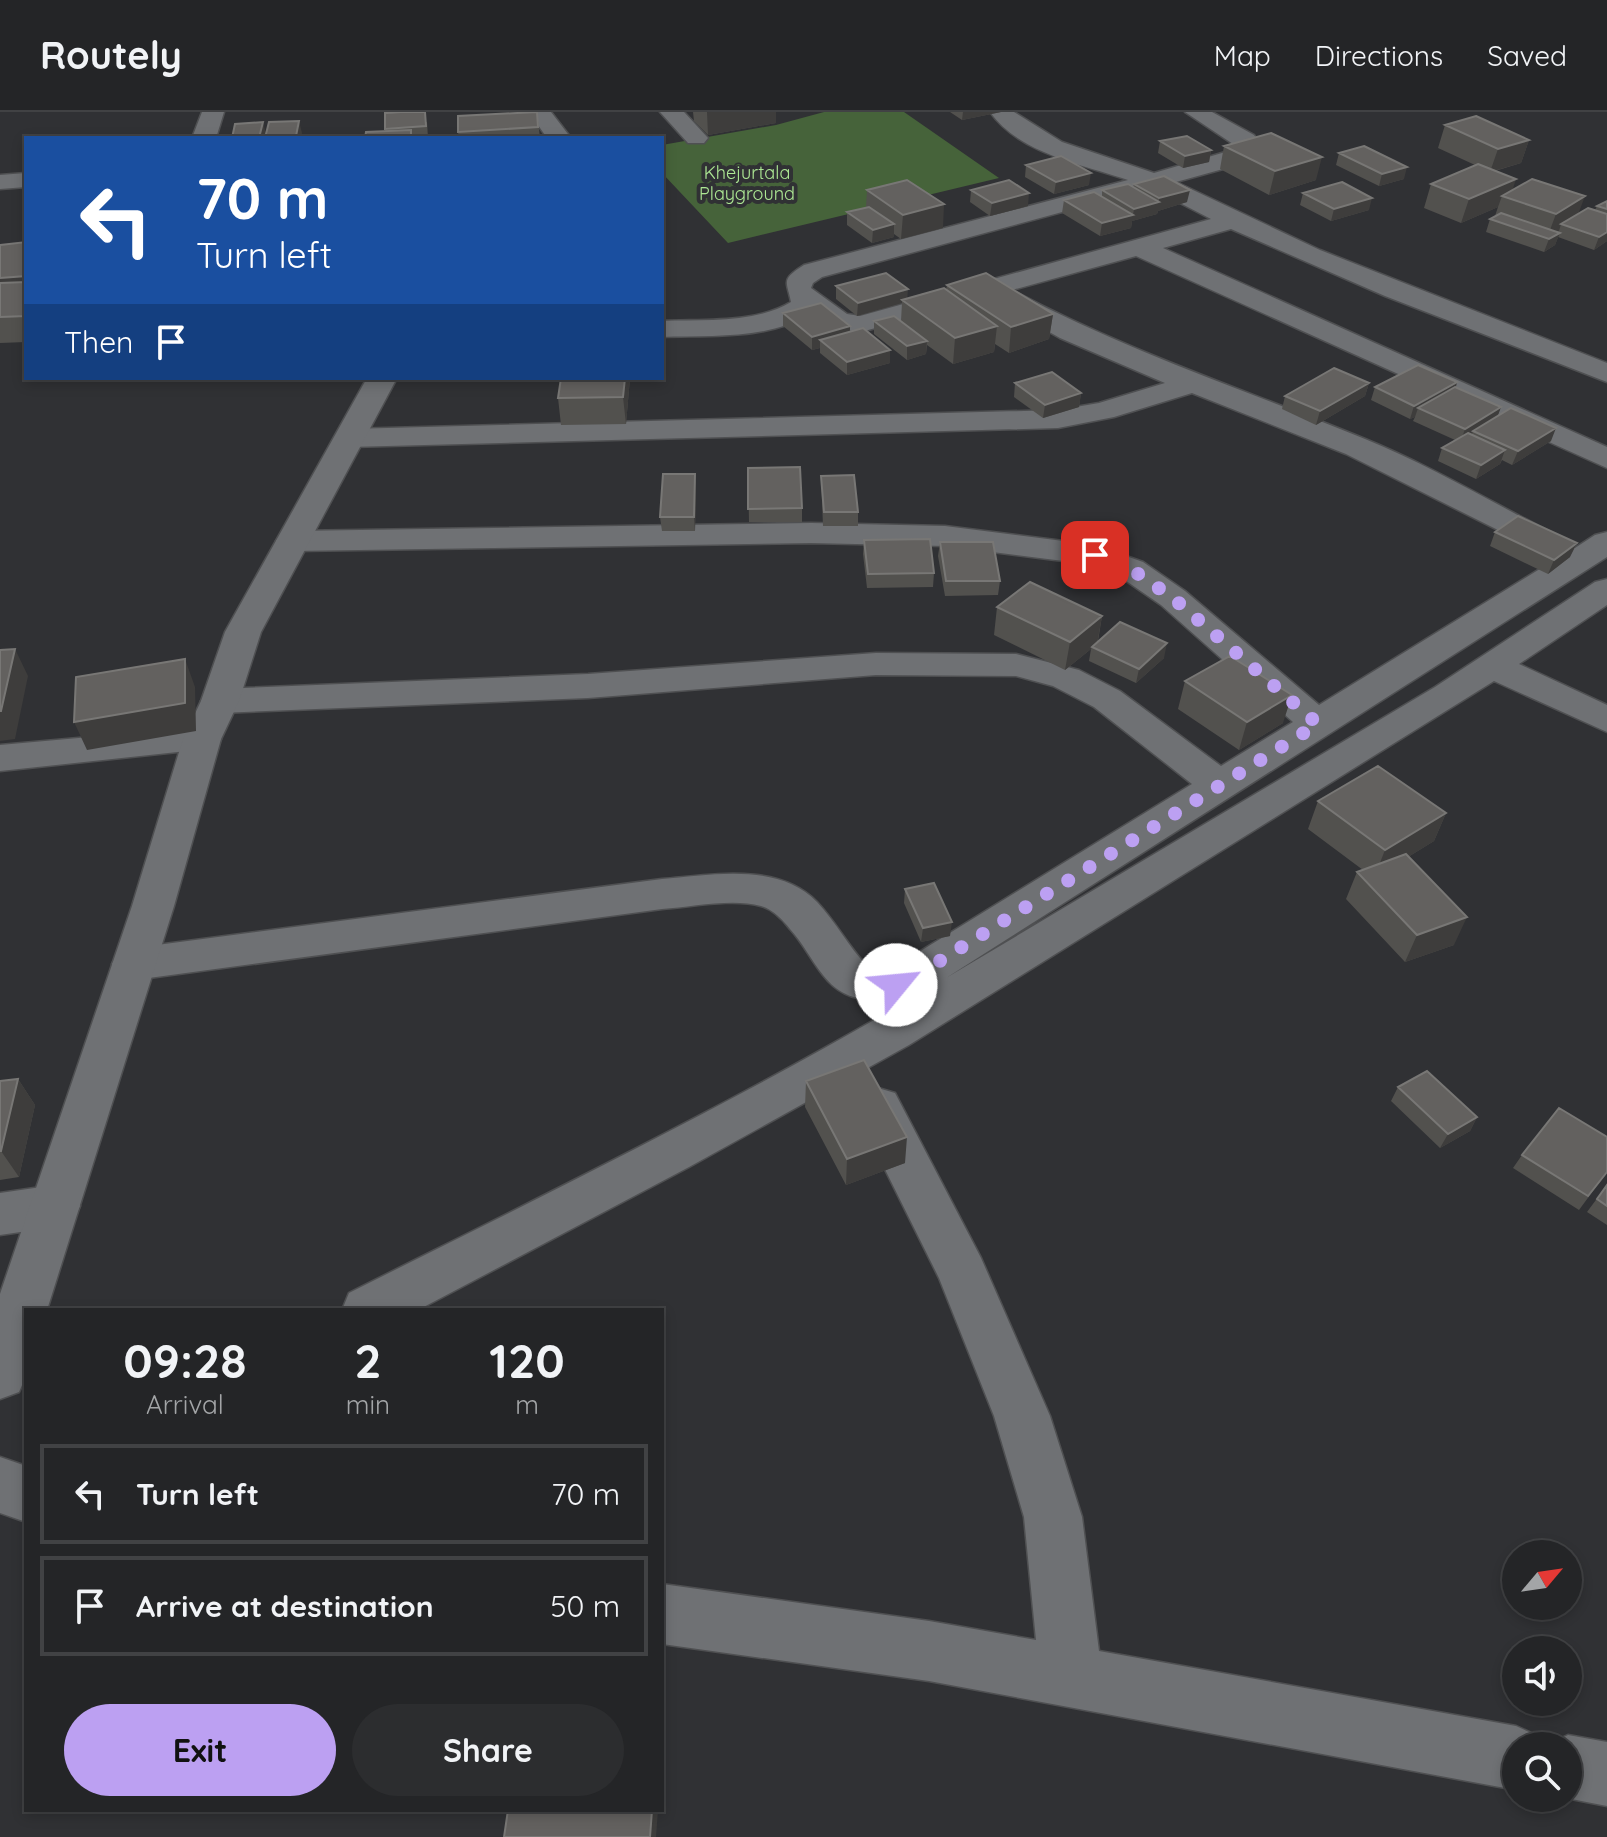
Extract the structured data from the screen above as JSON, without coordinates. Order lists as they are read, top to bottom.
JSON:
{
  "parks": ["Khejurtala Playground"],
  "north": "top right",
  "page": {
    "header": "Routely",
    "nav": ["Map", "Directions", "Saved"],
    "turn": ["70 m", "Turn left"],
    "then": "Then",
    "eta": [
      "09:28",
      "Arrival",
      "2",
      "min",
      "120",
      "m"
    ],
    "list": [
      {
        "name": "Turn left",
        "value": "70 m"
      },
      {
        "name": "Arrive at destination",
        "value": "50 m"
      }
    ],
    "buttons": ["Exit", "Share"]
  }
}
